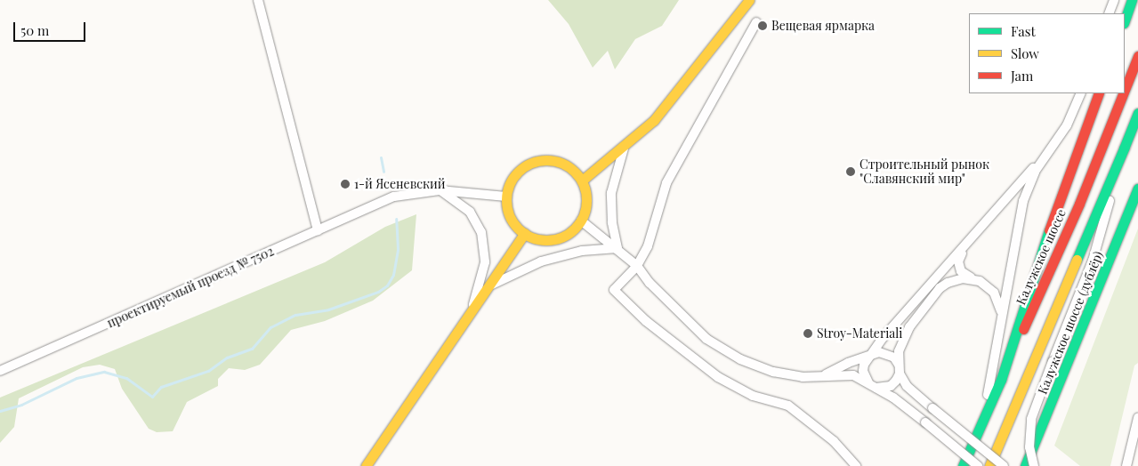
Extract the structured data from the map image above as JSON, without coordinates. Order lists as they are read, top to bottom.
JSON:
{
  "streets": {
    "main road": ["Калужское шоссе", "Калужское шоссе (дублёр)"],
    "street": ["проектируемый проезд № 7502"]
  },
  "places": [
    "Вещевая ярмарка",
    "Строительный рынок \"Славянский мир\"",
    "1-й Ясеневский",
    "Stroy-Materiali"
  ],
  "legend": ["Fast", "Slow", "Jam"],
  "scale_bar": "50 m"
}
